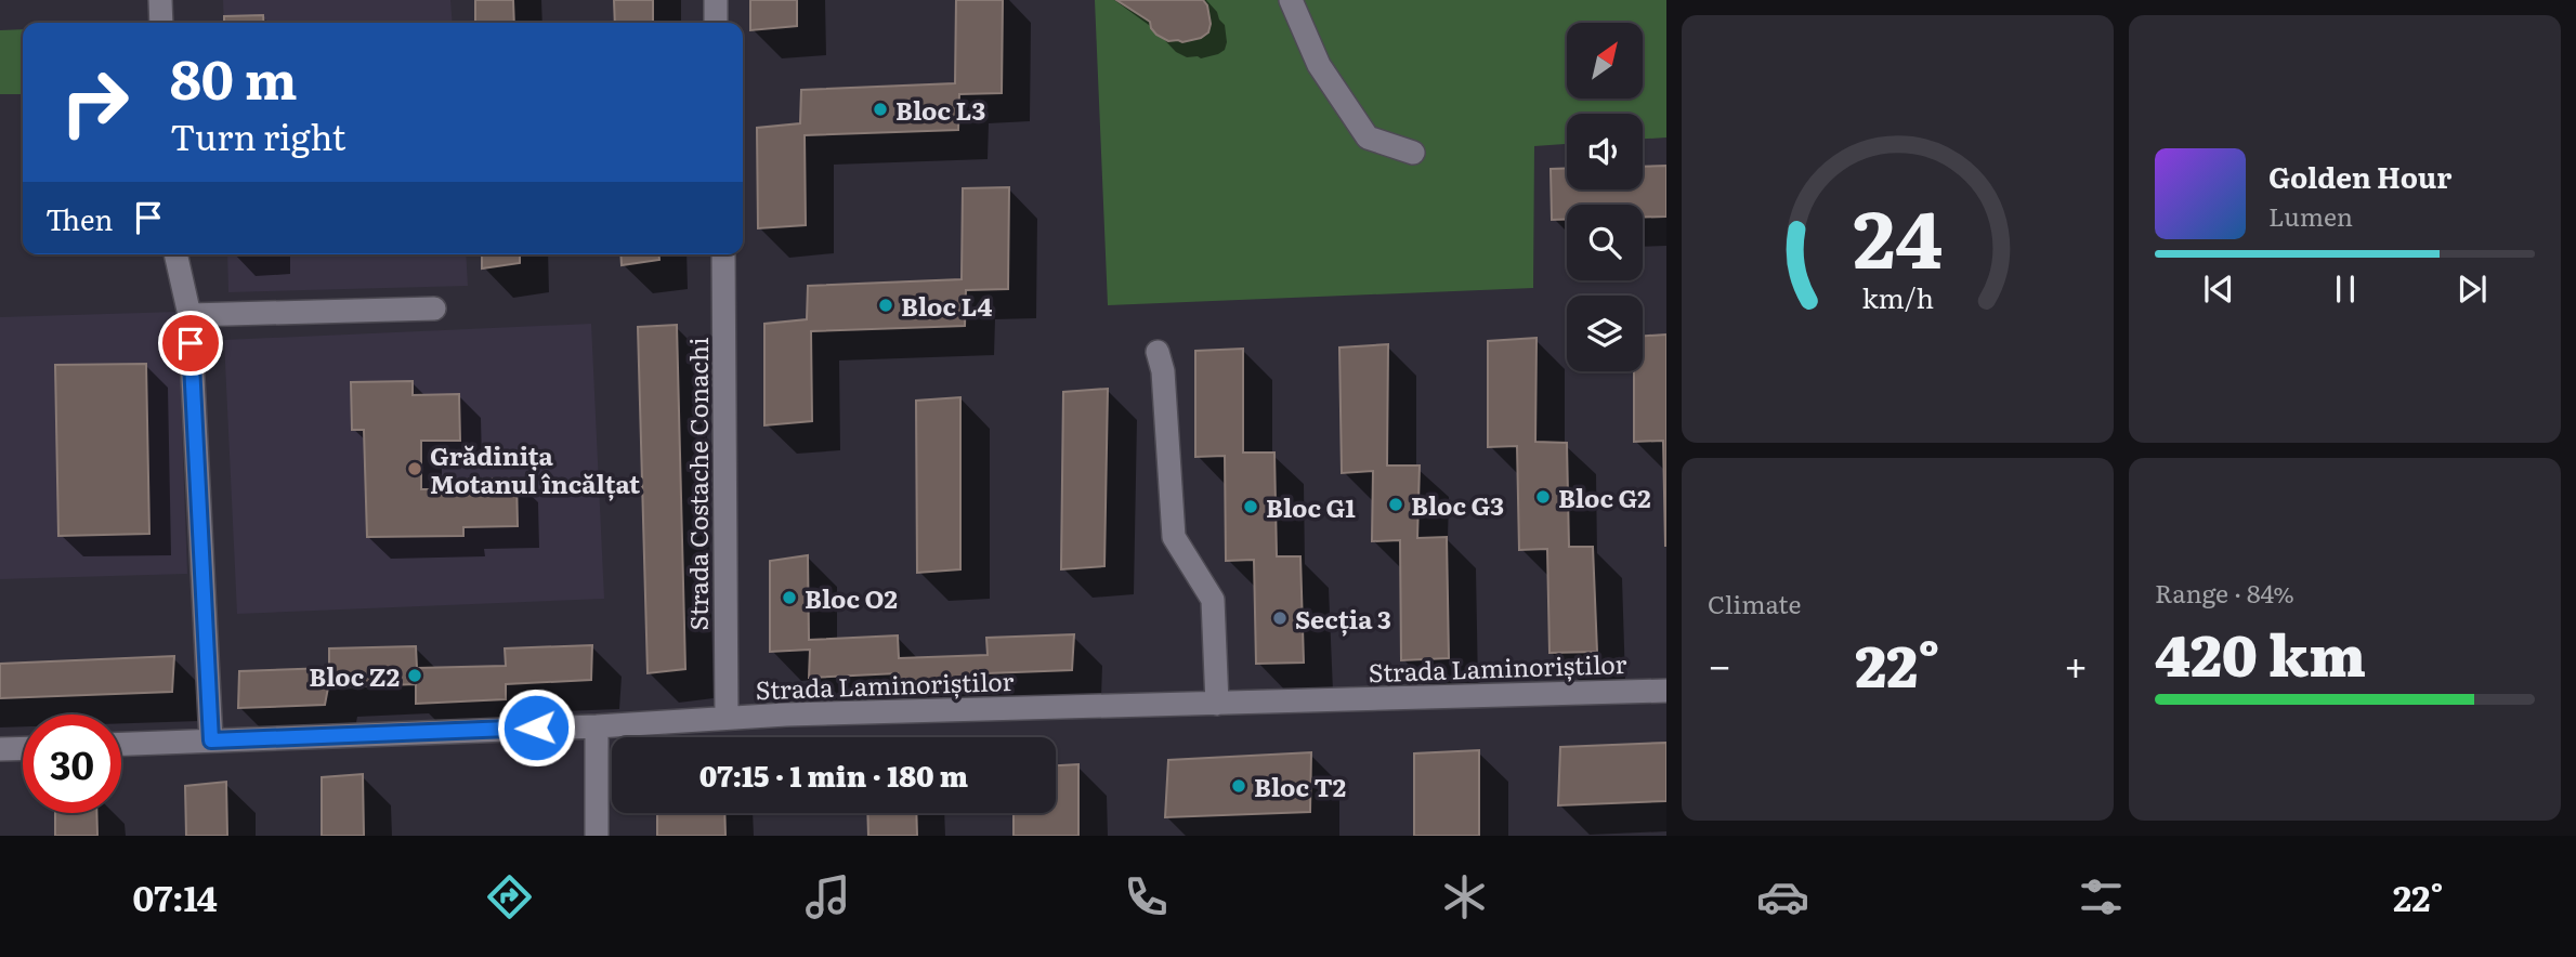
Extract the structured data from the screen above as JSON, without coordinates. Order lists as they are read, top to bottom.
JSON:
{
  "streets": {
    "street": ["Strada Costache Conachi", "Strada Laminoriștilor"]
  },
  "crossings": [
    ["Strada Costache Conachi", "Strada Laminoriștilor"]
  ],
  "places": [
    "Bloc L3",
    "Bloc L4",
    "Grădinița Motanul încălțat",
    "Bloc G2",
    "Bloc G3",
    "Bloc G1",
    "Bloc O2",
    "Secția 3",
    "Bloc Z2",
    "Bloc T2"
  ],
  "north": "top right",
  "page": {
    "turn": ["80 m", "Turn right"],
    "song": ["Golden Hour", "Lumen"],
    "then": "Then",
    "tile": [
      "Climate",
      ["Range · 84%", "420 km"]
    ],
    "heat": ["−", "22°", "+"],
    "limit": "30",
    "trip": "07:15 · 1 min · 180 m",
    "tabs": ["07:14", "22°"],
    "gauge": ["24", "km/h"]
  }
}
